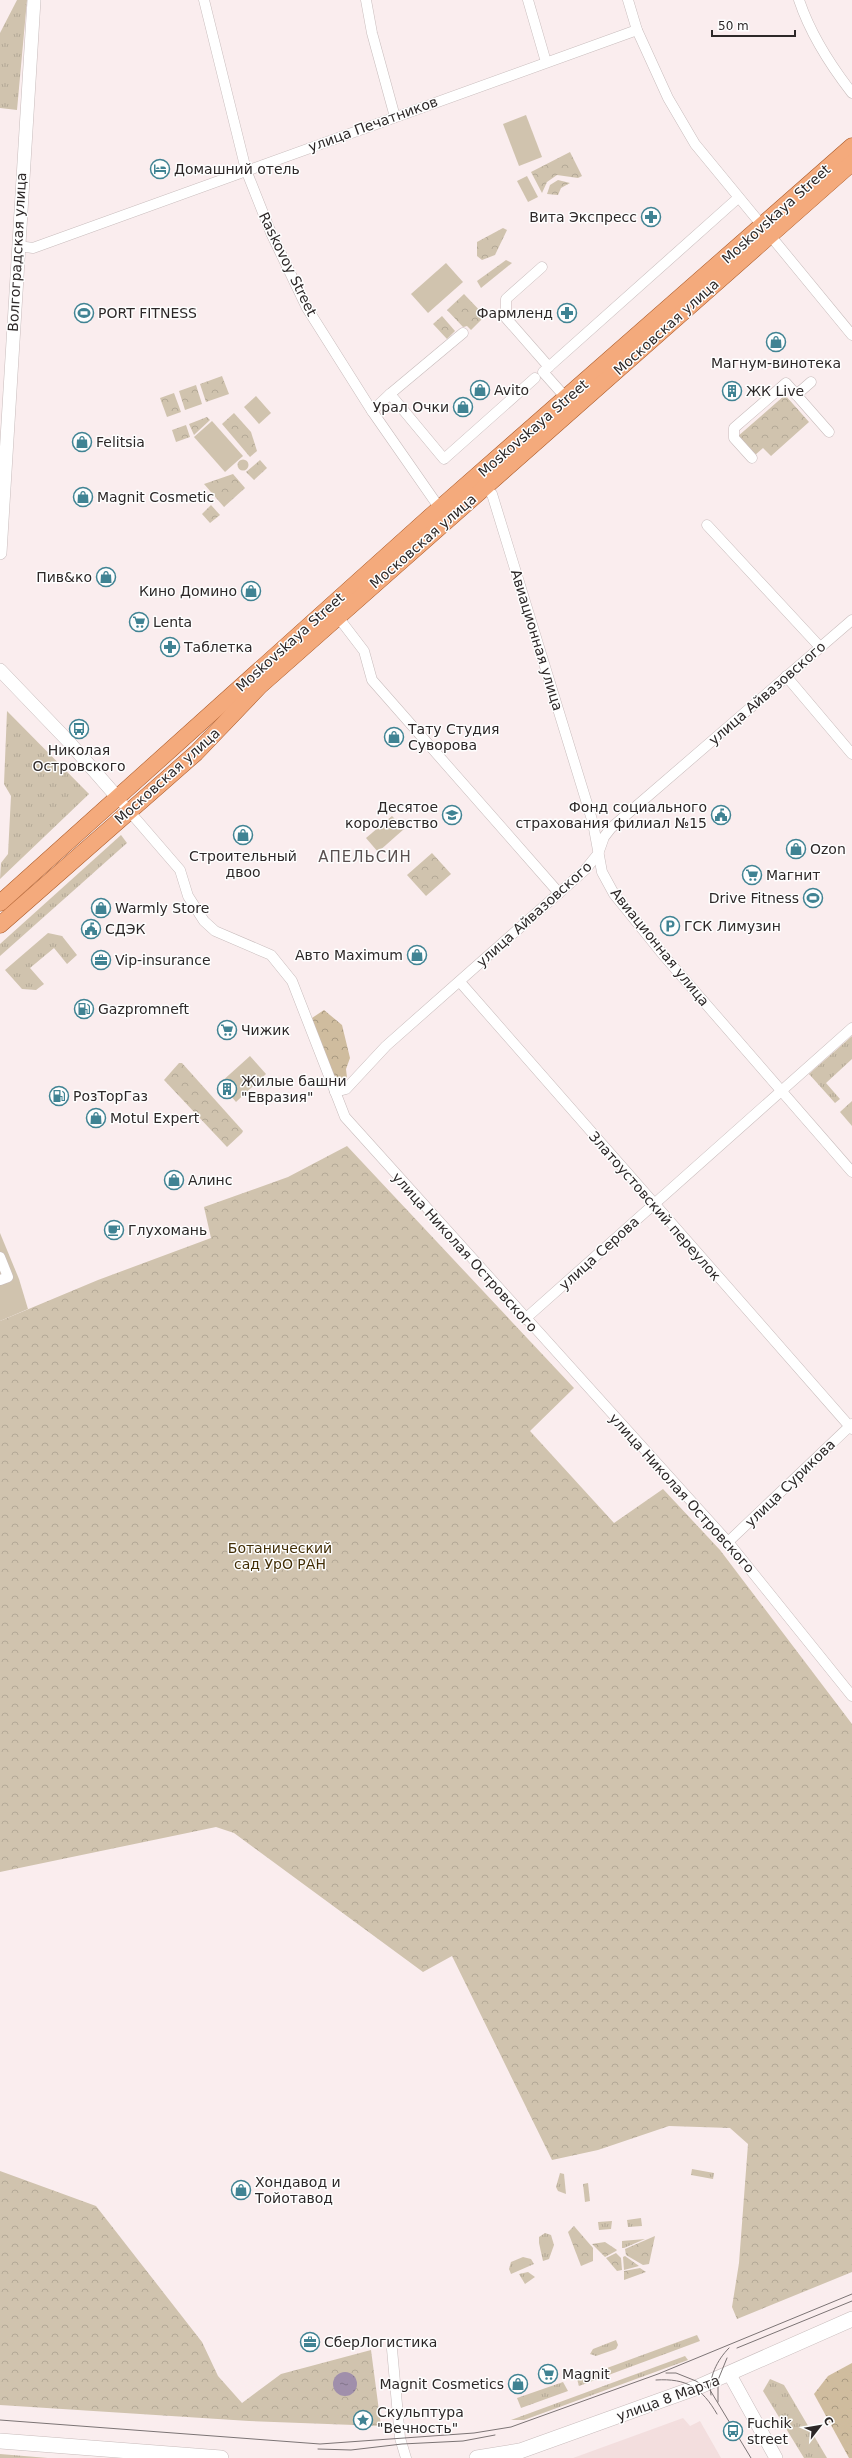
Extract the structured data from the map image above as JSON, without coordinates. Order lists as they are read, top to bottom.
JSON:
{
  "streets": {
    "main road": ["Moskovskaya Street", "Московская улица", "улица 8 Марта"],
    "street": [
      "улица Печатников",
      "Волгоградская улица",
      "Raskovoy Street",
      "Авиационная улица",
      "улица Айвазовского",
      "Златоустовский переулок",
      "улица Николая Островского",
      "улица Серова",
      "улица Сурикова"
    ]
  },
  "crossings": [
    ["улица Печатников", "Волгоградская улица"],
    ["улица Печатников", "Raskovoy Street"],
    ["Moskovskaya Street", "Raskovoy Street"],
    ["Moskovskaya Street", "Московская улица"],
    ["Moskovskaya Street", "Авиационная улица"],
    ["Moskovskaya Street", "улица Николая Островского"],
    ["Raskovoy Street", "Московская улица"],
    ["Московская улица", "Авиационная улица"],
    ["Московская улица", "улица Николая Островского"],
    ["Авиационная улица", "улица Айвазовского"],
    ["Авиационная улица", "улица Серова"],
    ["улица Айвазовского", "Златоустовский переулок"],
    ["улица Айвазовского", "улица Николая Островского"],
    ["Златоустовский переулок", "улица Серова"],
    ["Златоустовский переулок", "улица Сурикова"],
    ["улица Николая Островского", "улица Серова"],
    ["улица Николая Островского", "улица Сурикова"]
  ],
  "districts": ["АПЕЛЬСИН"],
  "parks": ["Ботанический сад УрО РАН"],
  "places": {
    "hotel": ["Домашний отель"],
    "pharmacy": ["Вита Экспресс", "Фармленд", "Таблетка"],
    "sports": ["PORT FITNESS", "Drive Fitness"],
    "shop": [
      "Магнум-винотека",
      "Avito",
      "Урал Очки",
      "Felitsia",
      "Magnit Cosmetic",
      "Пив&ко",
      "Кино Домино",
      "Тату Студия Суворова",
      "Строительный двоо",
      "Ozon",
      "Warmly Store",
      "Авто Maximum",
      "Motul Expert",
      "Алинс",
      "Хондавод и Тойотавод",
      "Magnit Cosmetics"
    ],
    "building": ["ЖК Live", "Жилые башни \"Евразия\""],
    "supermarket": [
      "Lenta",
      "Магнит",
      "Чижик",
      "Magnit"
    ],
    "bus stop": ["Николая Островского", "Fuchik street"],
    "school or university": ["Десятое королевство"],
    "public building": ["Фонд социального страхования филиал №15", "СДЭК"],
    "parking": ["ГСК Лимузин"],
    "office": ["Vip-insurance", "СберЛогистика"],
    "fuel station": ["Gazpromneft", "РозТорГаз"],
    "cafe": ["Глухомань"],
    "place": ["Скульптура \"Вечность\""]
  },
  "scale_bar": "50 m",
  "north": "top right"
}
